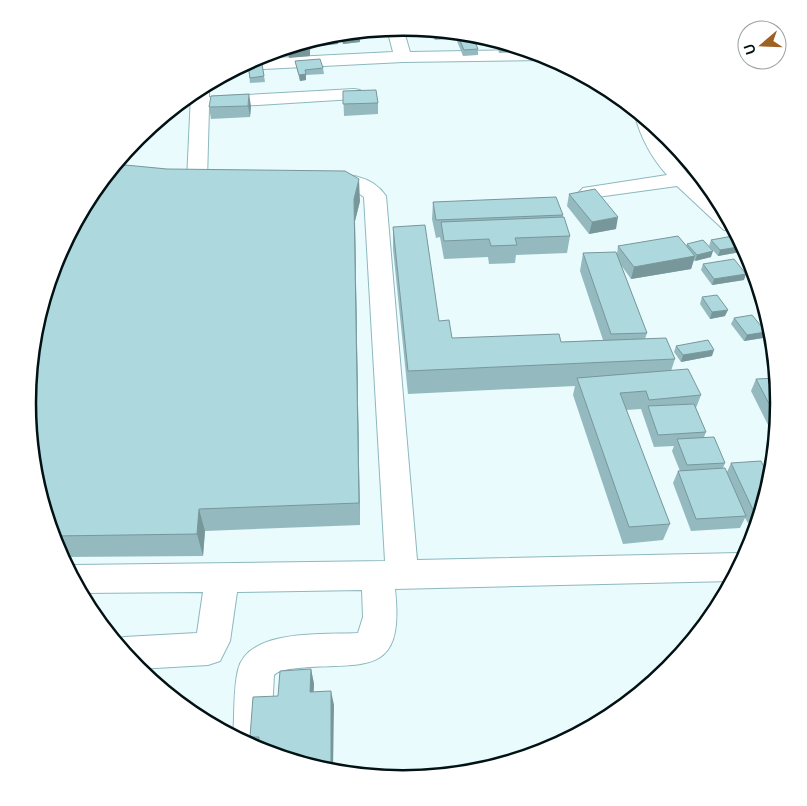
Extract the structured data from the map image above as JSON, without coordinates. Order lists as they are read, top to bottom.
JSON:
{
  "north": "left"
}
